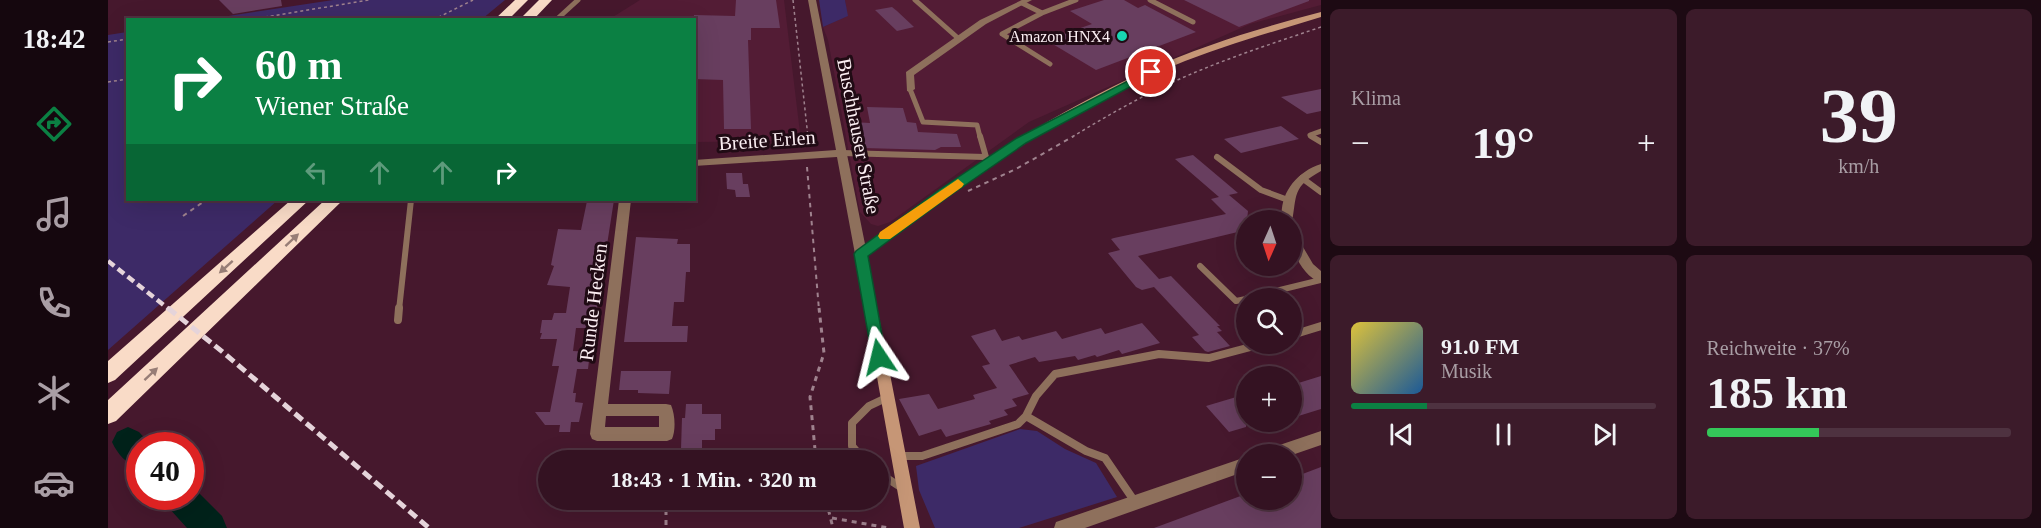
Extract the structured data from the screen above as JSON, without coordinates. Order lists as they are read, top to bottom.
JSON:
{
  "streets": {
    "street": ["Buschhauser Straße", "Breite Erlen", "Runde Hecken"]
  },
  "crossings": [
    ["Buschhauser Straße", "Breite Erlen"]
  ],
  "places": ["Amazon HNX4"],
  "north": "bottom",
  "page": {
    "tabs": "18:42",
    "tile": [
      "Klima",
      ["39", "km/h"],
      ["Reichweite · 37%", "185 km"]
    ],
    "turn": ["60 m", "Wiener Straße"],
    "heat": ["−", "19°", "+"],
    "map_buttons": ["+", "−"],
    "song": ["91.0 FM", "Musik"],
    "limit": "40",
    "trip": "18:43 · 1 Min. · 320 m"
  }
}
